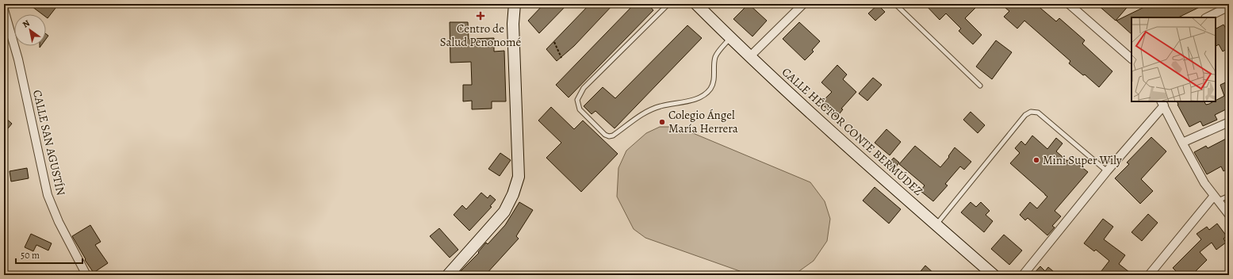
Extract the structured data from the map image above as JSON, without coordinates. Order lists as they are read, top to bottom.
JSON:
{
  "streets": {
    "street": ["CALLE HÉCTOR CONTE BERMÚDEZ", "CALLE SAN AGUSTÍN"]
  },
  "places": {
    "health": ["Centro de Salud Penonomé"],
    "other": ["Colegio Ángel María Herrera", "Mini Super Wily"]
  },
  "scale_bar": "50 m",
  "north": "top left"
}
